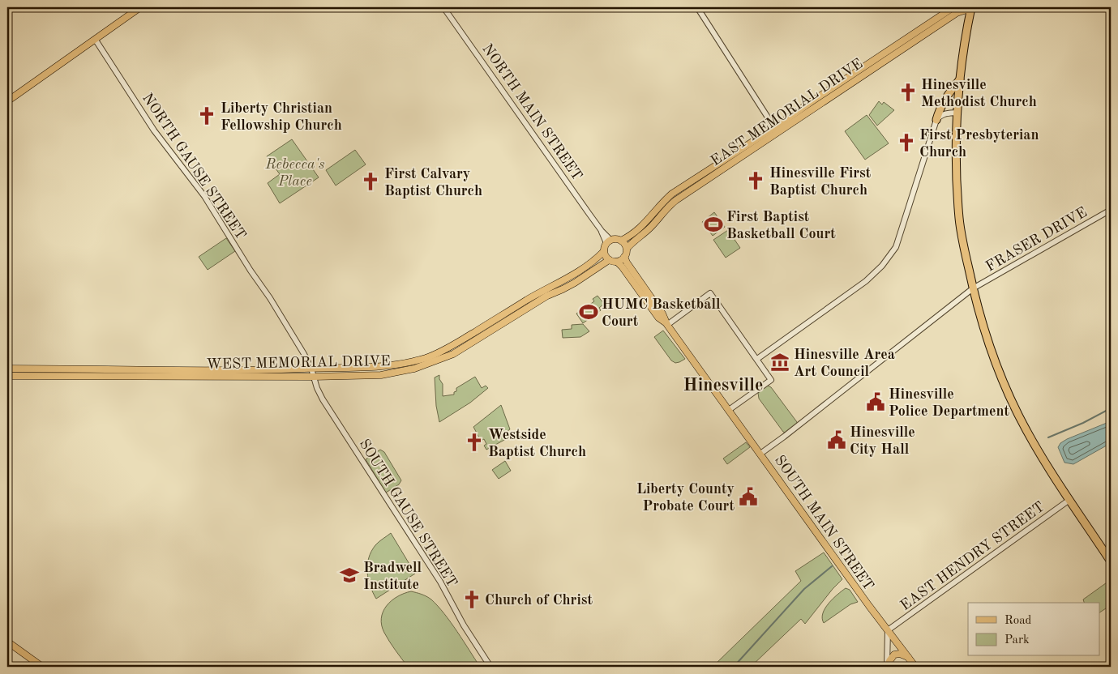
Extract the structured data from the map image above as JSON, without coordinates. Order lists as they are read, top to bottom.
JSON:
{
  "streets": {
    "main road": ["EAST MEMORIAL DRIVE", "WEST MEMORIAL DRIVE", "SOUTH MAIN STREET"],
    "street": [
      "NORTH MAIN STREET",
      "NORTH GAUSE STREET",
      "FRASER DRIVE",
      "SOUTH GAUSE STREET",
      "EAST HENDRY STREET"
    ]
  },
  "crossings": [
    ["NORTH MAIN STREET", "EAST MEMORIAL DRIVE"],
    ["NORTH MAIN STREET", "WEST MEMORIAL DRIVE"],
    ["EAST MEMORIAL DRIVE", "WEST MEMORIAL DRIVE"],
    ["NORTH GAUSE STREET", "WEST MEMORIAL DRIVE"],
    ["NORTH GAUSE STREET", "SOUTH GAUSE STREET"],
    ["FRASER DRIVE", "SOUTH MAIN STREET"],
    ["WEST MEMORIAL DRIVE", "SOUTH GAUSE STREET"],
    ["SOUTH MAIN STREET", "EAST HENDRY STREET"]
  ],
  "districts": ["Hinesville"],
  "parks": ["Rebecca's Place"],
  "places": {
    "church": [
      "Hinesville Methodist Church",
      "Liberty Christian Fellowship Church",
      "First Presbyterian Church",
      "Hinesville First Baptist Church",
      "First Calvary Baptist Church",
      "Westside Baptist Church",
      "Church of Christ"
    ],
    "sports": ["First Baptist Basketball Court", "HUMC Basketball Court"],
    "museum": ["Hinesville Area Art Council"],
    "public building": ["Hinesville Police Department", "Hinesville City Hall", "Liberty County Probate Court"],
    "school or university": ["Bradwell Institute"]
  },
  "legend": ["Road", "Park"]
}
